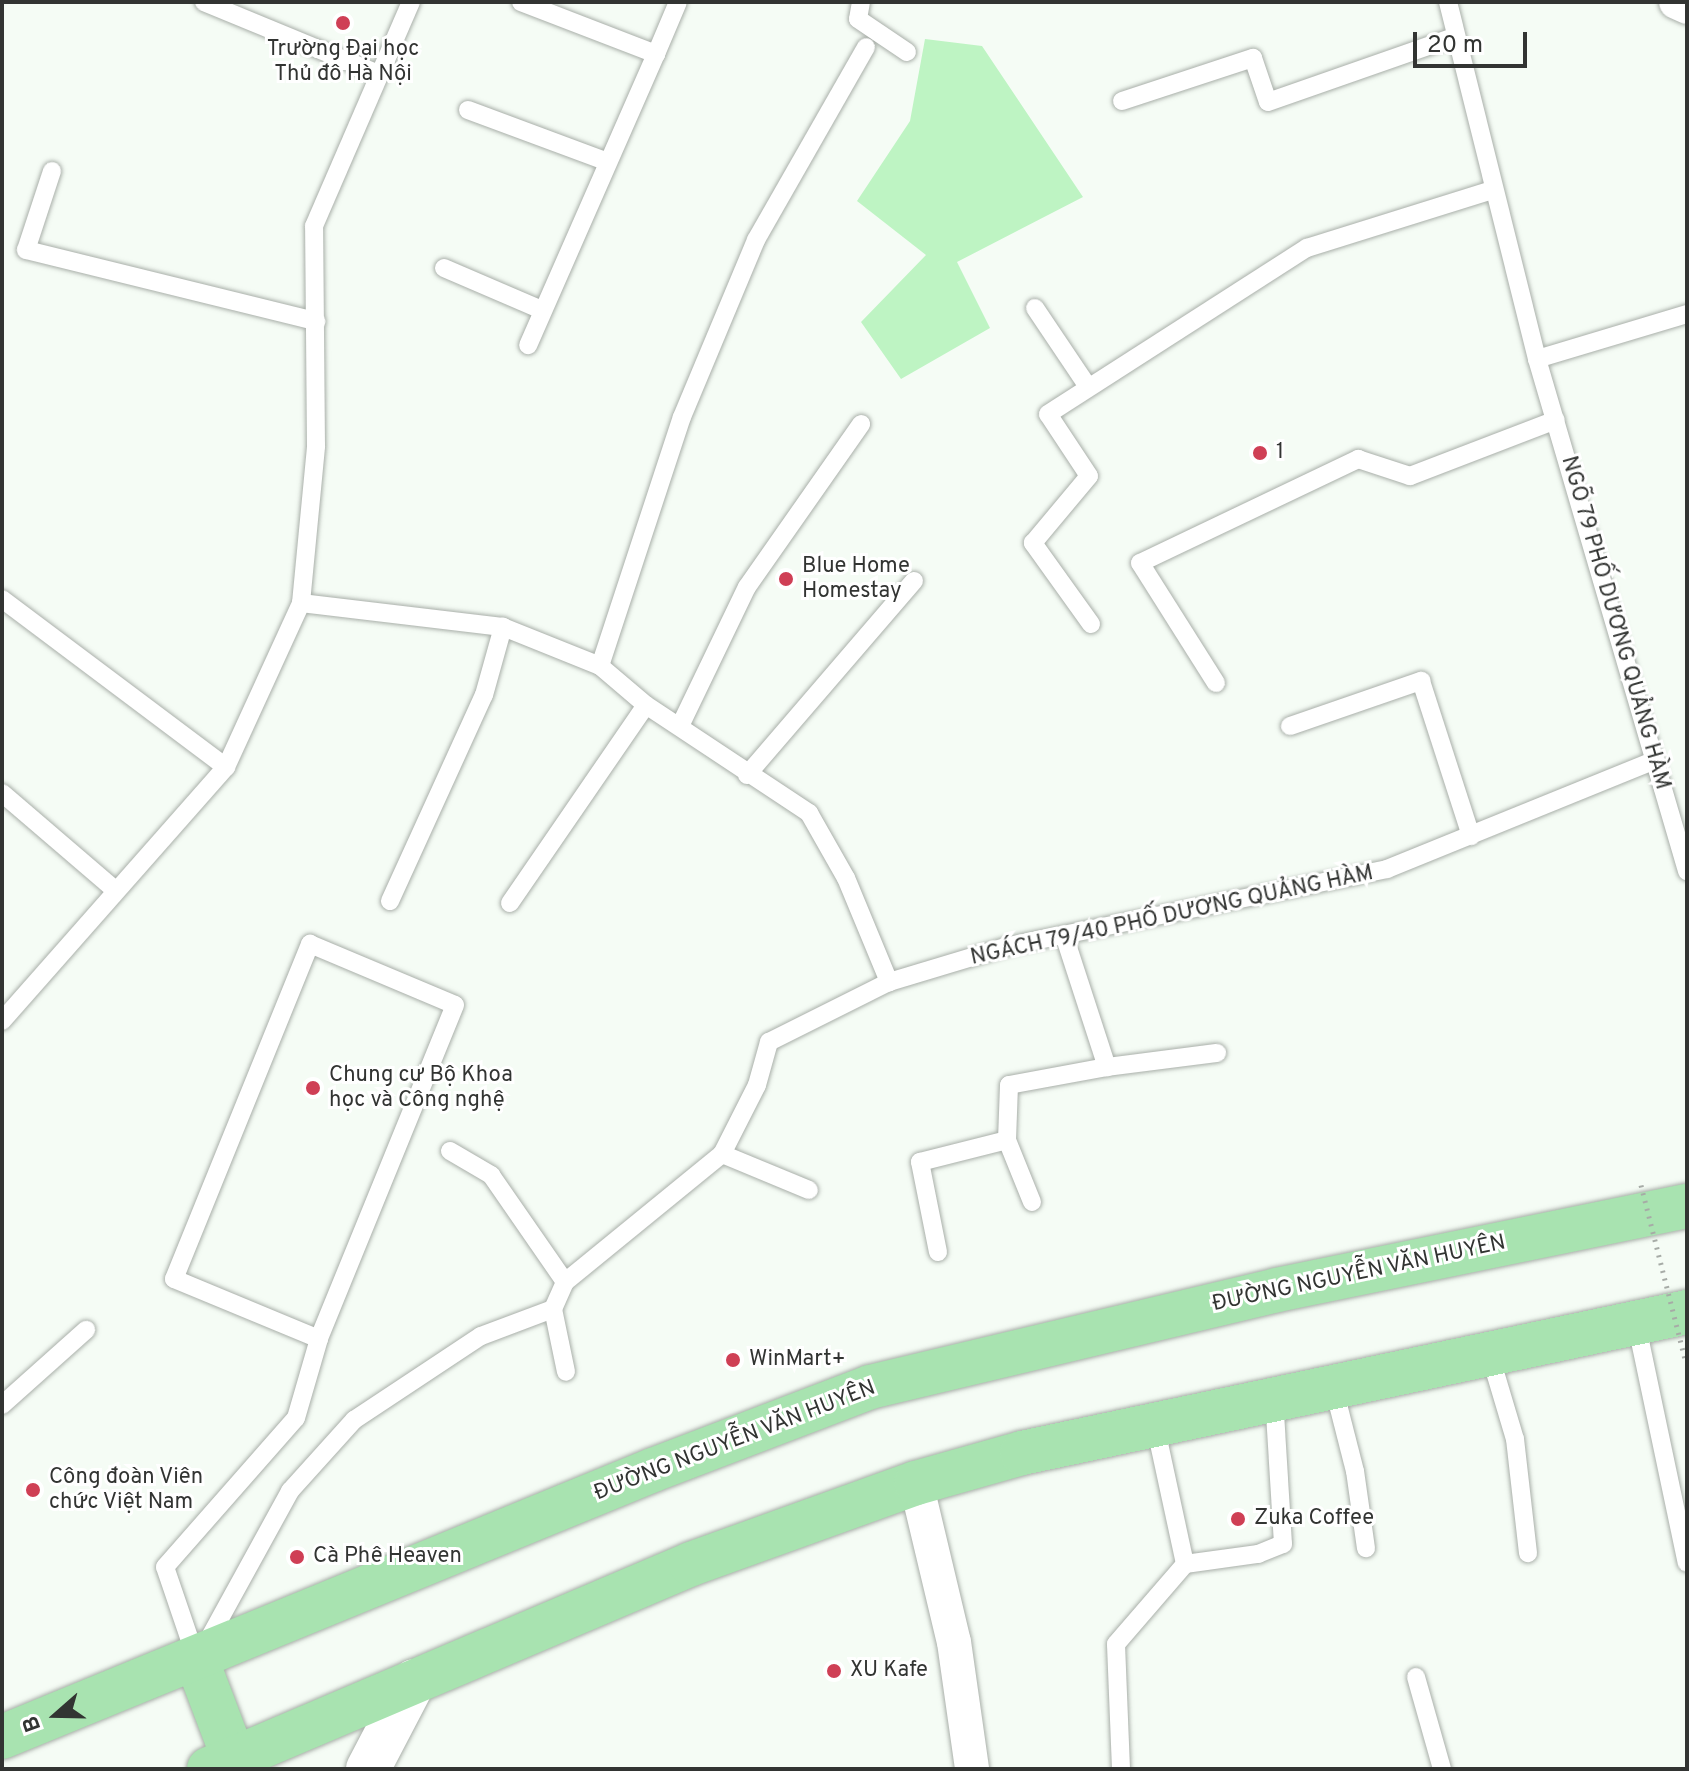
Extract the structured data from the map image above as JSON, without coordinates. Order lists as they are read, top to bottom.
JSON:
{
  "streets": {
    "main road": ["ĐƯỜNG NGUYỄN VĂN HUYÊN"],
    "lane": ["NGÕ 79 PHỐ DƯƠNG QUẢNG HÀM", "NGÁCH 79/40 PHỐ DƯƠNG QUẢNG HÀM"]
  },
  "crossings": [
    ["NGÕ 79 PHỐ DƯƠNG QUẢNG HÀM", "NGÁCH 79/40 PHỐ DƯƠNG QUẢNG HÀM"]
  ],
  "places": [
    "Trường Đại học Thủ đô Hà Nội",
    "1",
    "Blue Home Homestay",
    "Chung cư Bộ Khoa học và Công nghệ",
    "WinMart+",
    "Công đoàn Viên chức Việt Nam",
    "Zuka Coffee",
    "Cà Phê Heaven",
    "XU Kafe"
  ],
  "scale_bar": "20 m",
  "north": "left"
}
